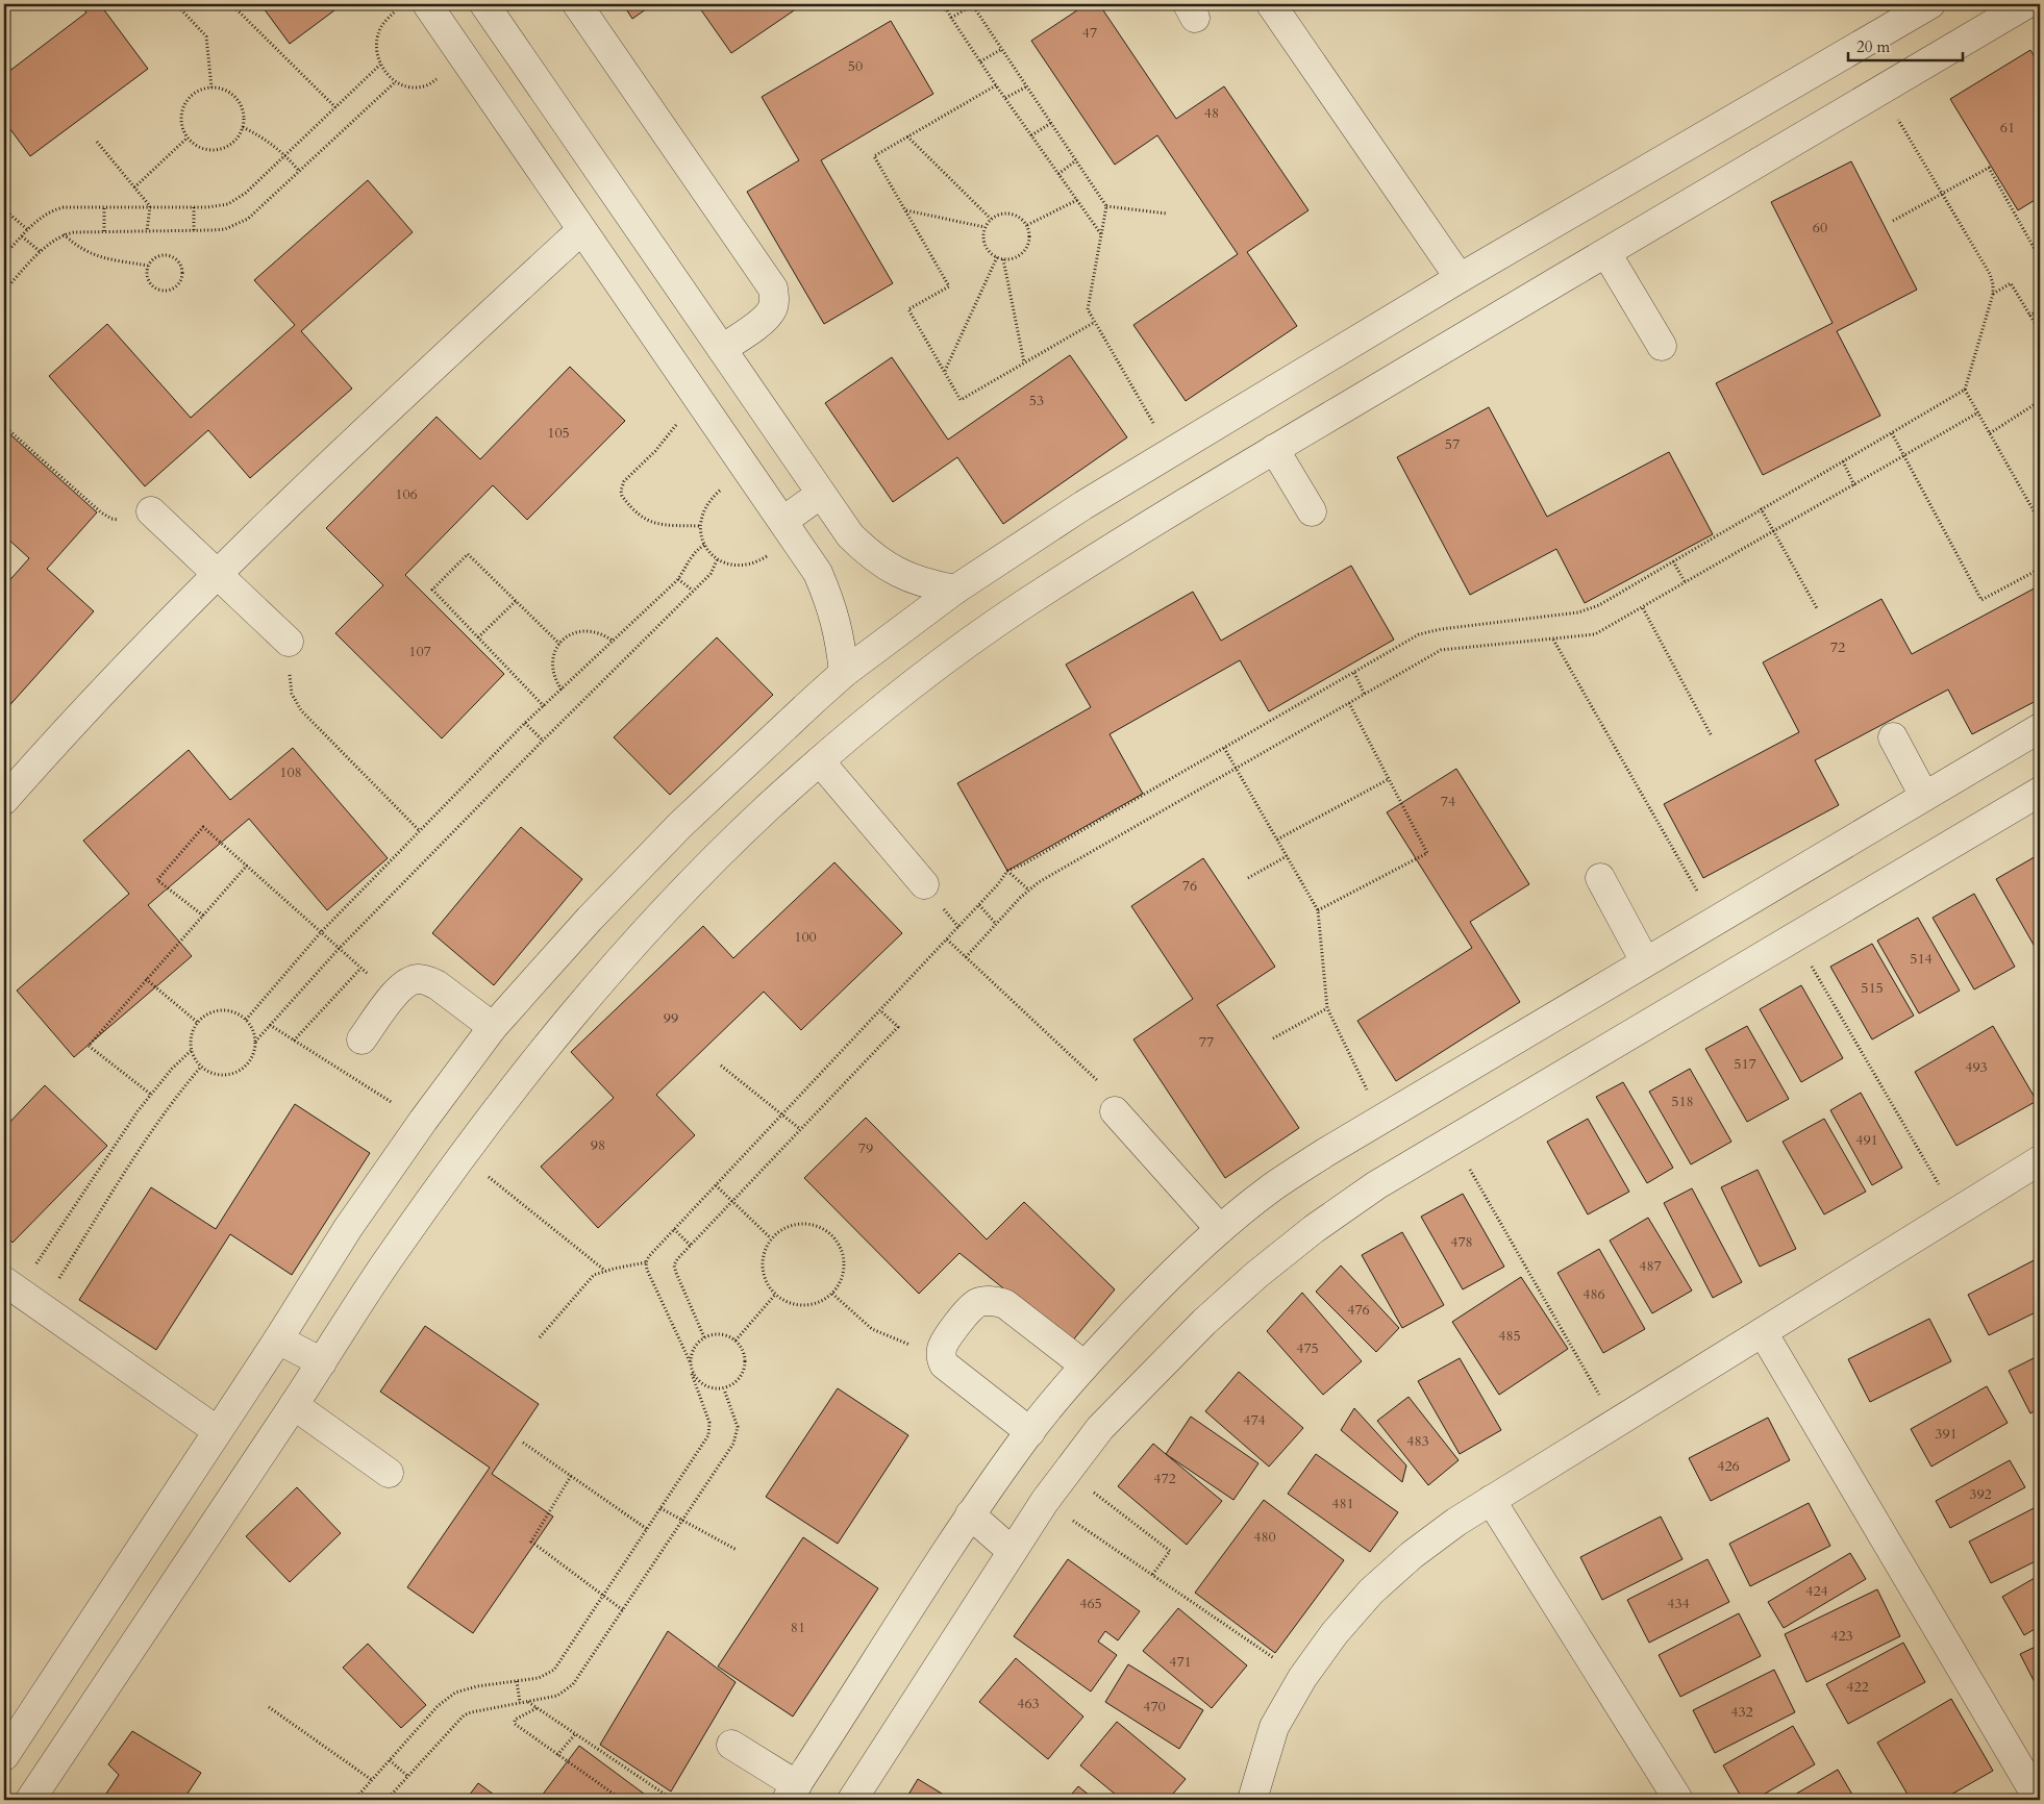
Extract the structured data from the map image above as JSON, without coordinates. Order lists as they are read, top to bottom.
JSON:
{
  "house_numbers": [
    "47",
    "50",
    "48",
    "61",
    "60",
    "53",
    "105",
    "57",
    "106",
    "72",
    "107",
    "108",
    "74",
    "76",
    "100",
    "514",
    "515",
    "99",
    "77",
    "517",
    "493",
    "518",
    "491",
    "98",
    "79",
    "478",
    "487",
    "486",
    "476",
    "485",
    "475",
    "474",
    "391",
    "483",
    "426",
    "472",
    "392",
    "481",
    "480",
    "424",
    "465",
    "434",
    "81",
    "423",
    "471",
    "422",
    "463",
    "470",
    "432"
  ],
  "scale_bar": "20 m"
}
